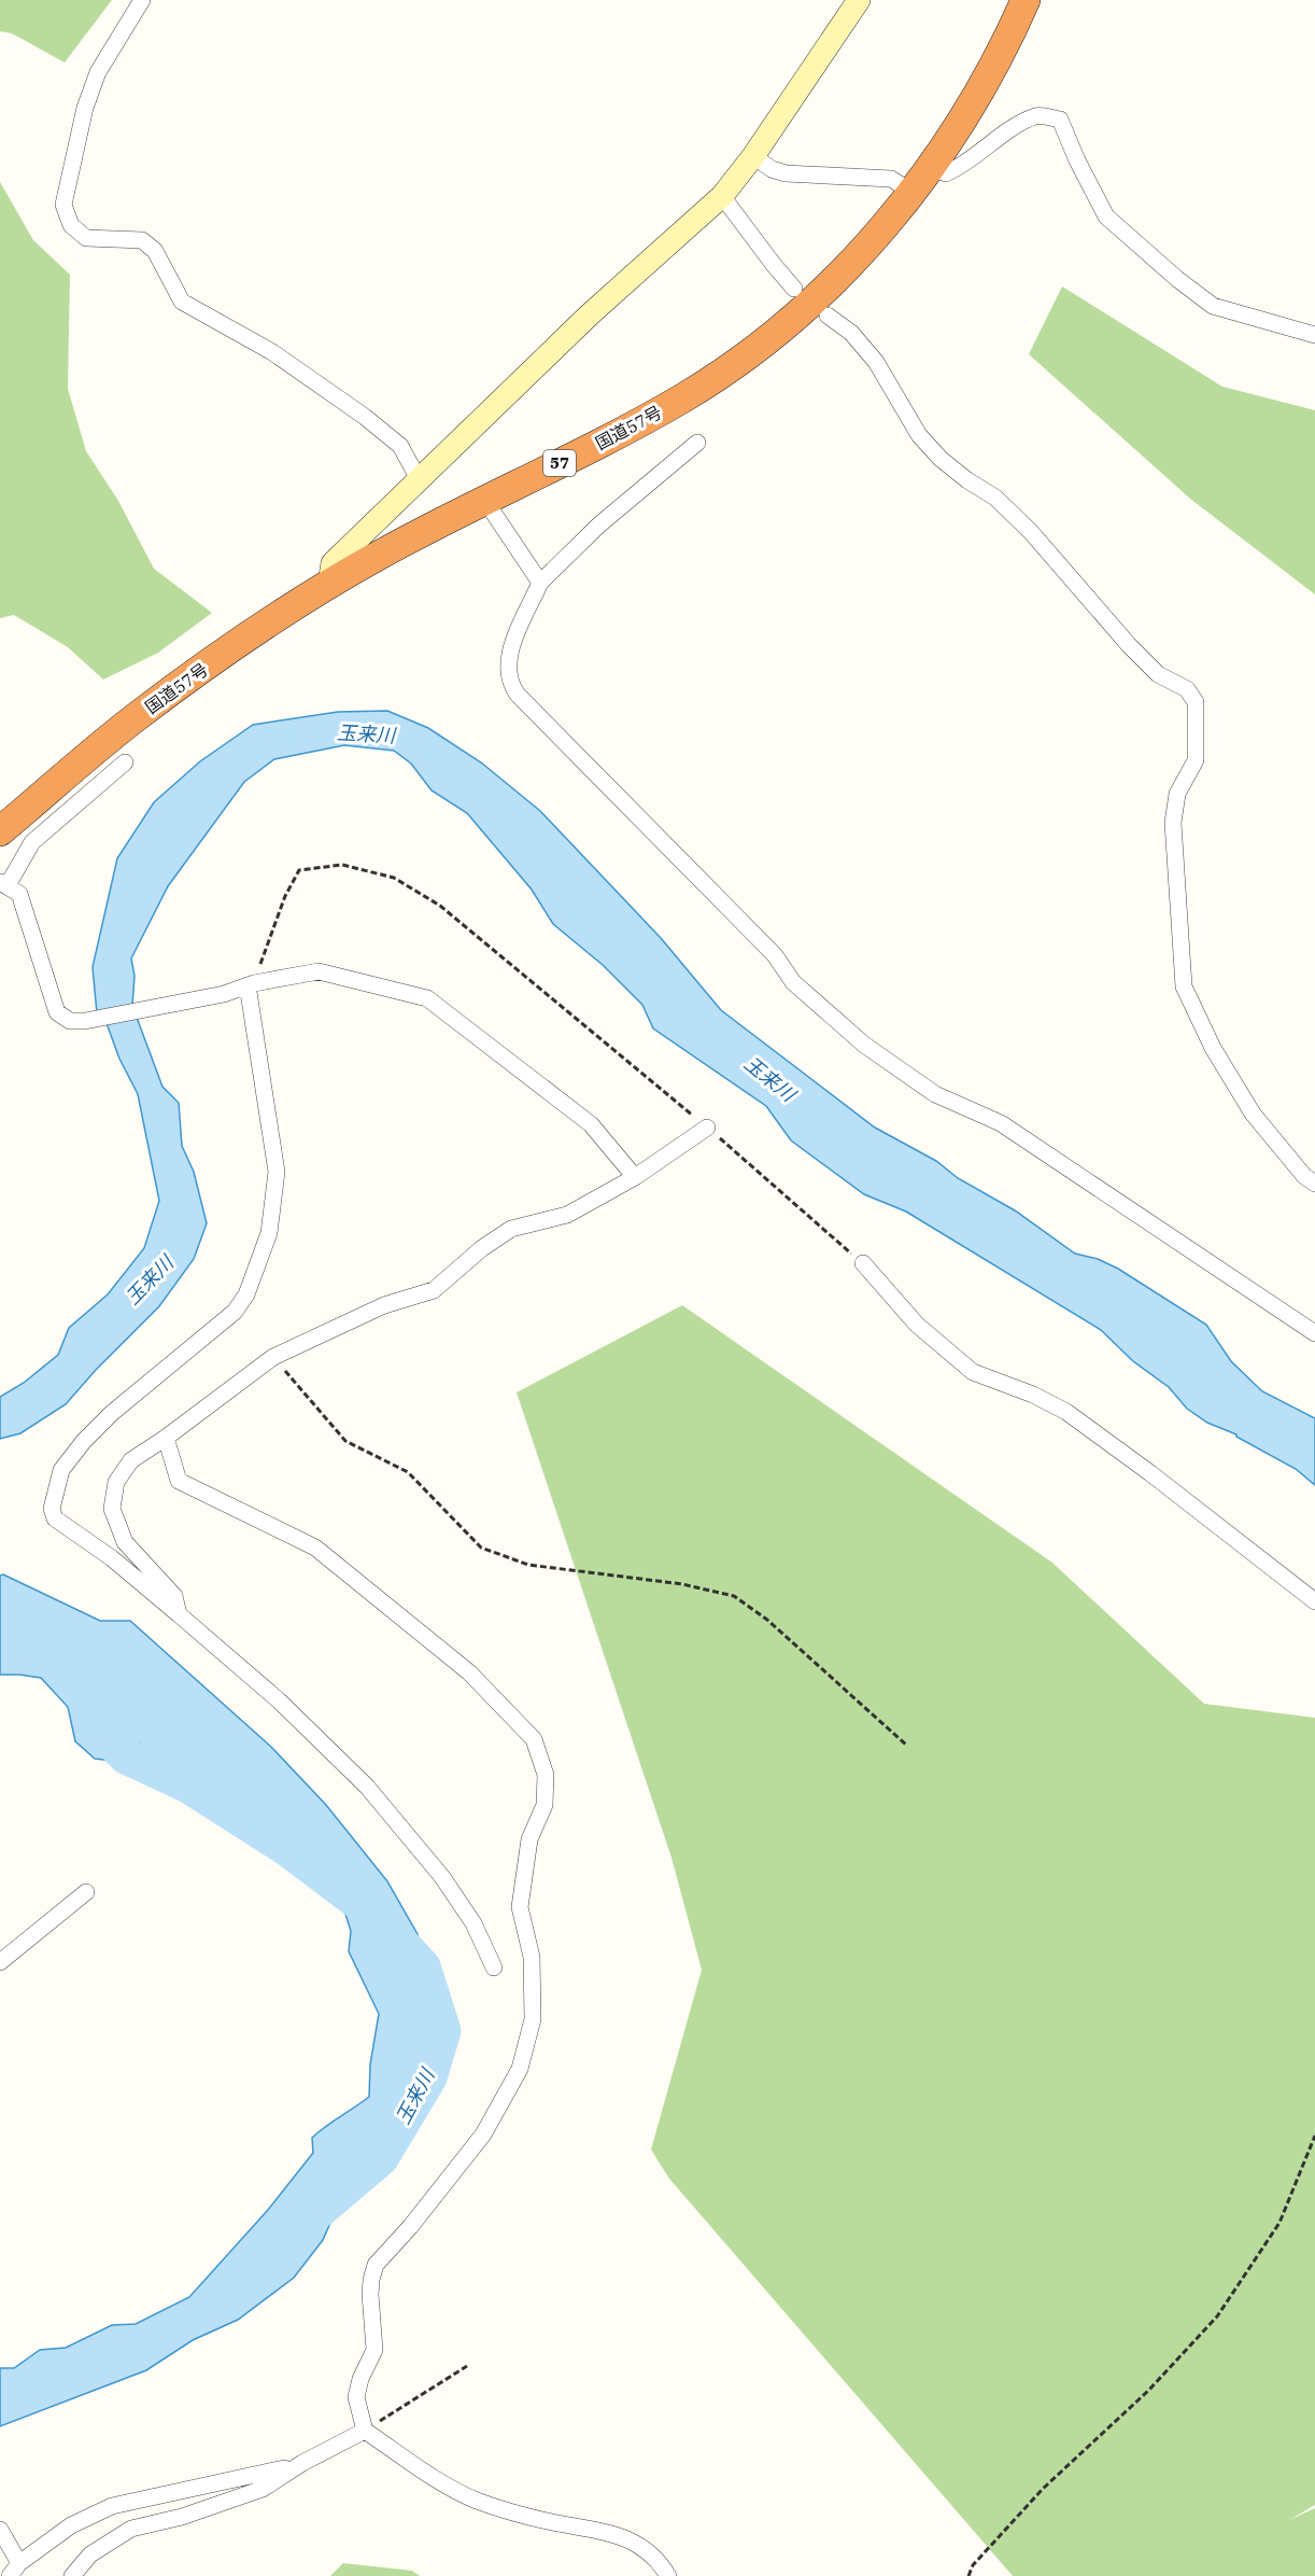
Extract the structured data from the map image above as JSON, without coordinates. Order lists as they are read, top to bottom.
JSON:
{
  "streets": {
    "highway": ["国道57号", "57"]
  },
  "water": ["玉来川"]
}
